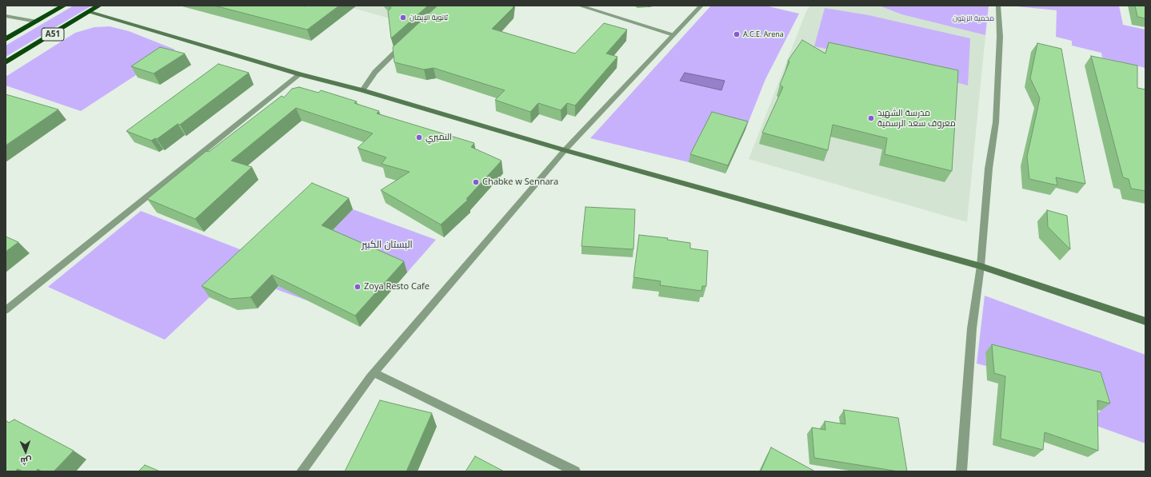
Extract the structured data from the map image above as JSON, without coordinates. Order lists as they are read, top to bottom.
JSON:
{
  "streets": {
    "highway": ["A51"]
  },
  "districts": ["البستان الكبير"],
  "parks": ["محمية الزيتون"],
  "places": [
    "ثانوية الإيمان",
    "A.C.E. Arena",
    "مدرسة الشهيد معروف سعد الرسمية",
    "النميري",
    "Chabke w Sennara",
    "Zoya Resto Cafe"
  ],
  "north": "bottom"
}
